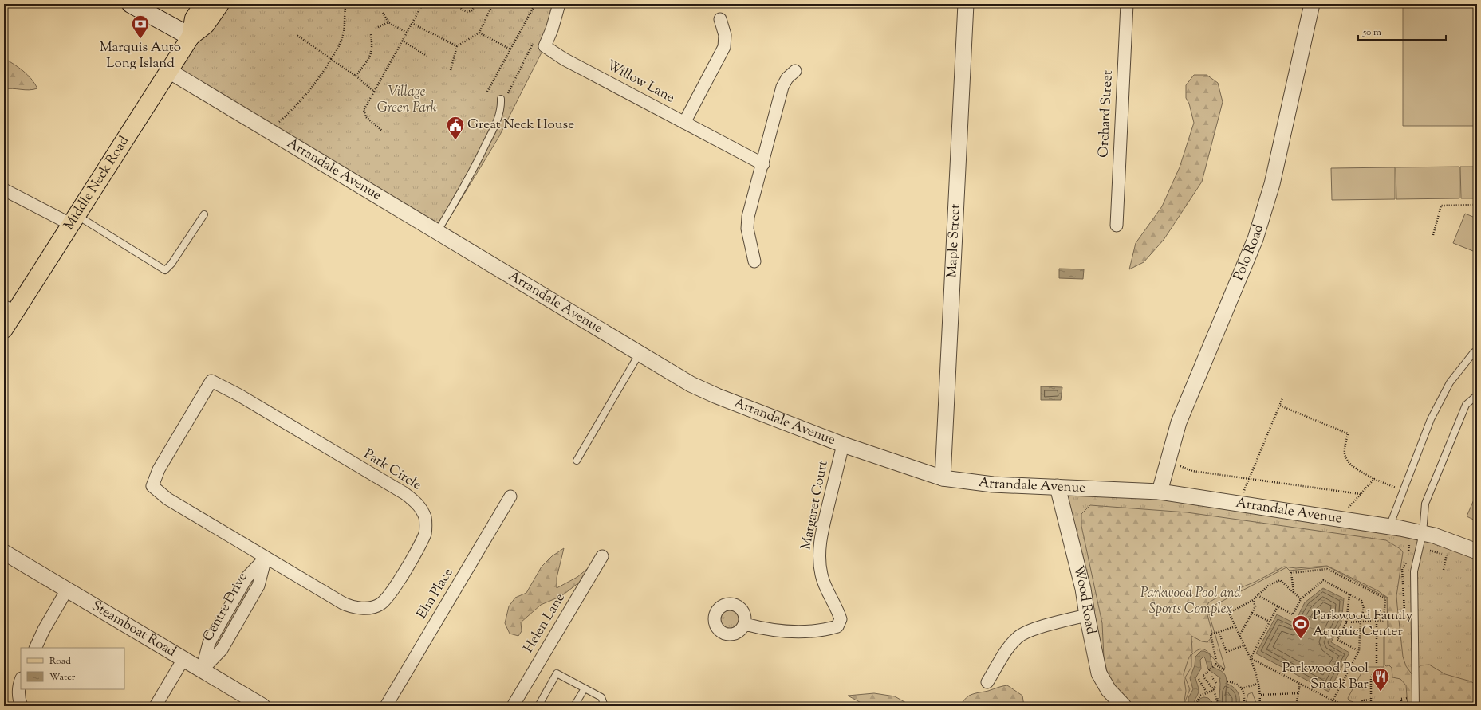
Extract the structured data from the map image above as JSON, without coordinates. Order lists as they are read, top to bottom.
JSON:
{
  "streets": {
    "main road": ["Middle Neck Road"],
    "street": [
      "Willow Lane",
      "Orchard Street",
      "Arrandale Avenue",
      "Maple Street",
      "Polo Road",
      "Park Circle",
      "Margaret Court",
      "Elm Place",
      "Wood Road",
      "Centre Drive",
      "Helen Lane",
      "Steamboat Road"
    ]
  },
  "crossings": [
    ["Arrandale Avenue", "Middle Neck Road"],
    ["Arrandale Avenue", "Maple Street"],
    ["Arrandale Avenue", "Polo Road"],
    ["Arrandale Avenue", "Margaret Court"],
    ["Arrandale Avenue", "Wood Road"],
    ["Park Circle", "Centre Drive"],
    ["Centre Drive", "Steamboat Road"]
  ],
  "parks": ["Village Green Park", "Parkwood Pool and Sports Complex"],
  "places": {
    "bank": ["Marquis Auto Long Island"],
    "public building": ["Great Neck House"],
    "sports": ["Parkwood Family Aquatic Center"],
    "restaurant": ["Parkwood Pool Snack Bar"]
  },
  "legend": ["Road", "Water"],
  "scale_bar": "50 m"
}
